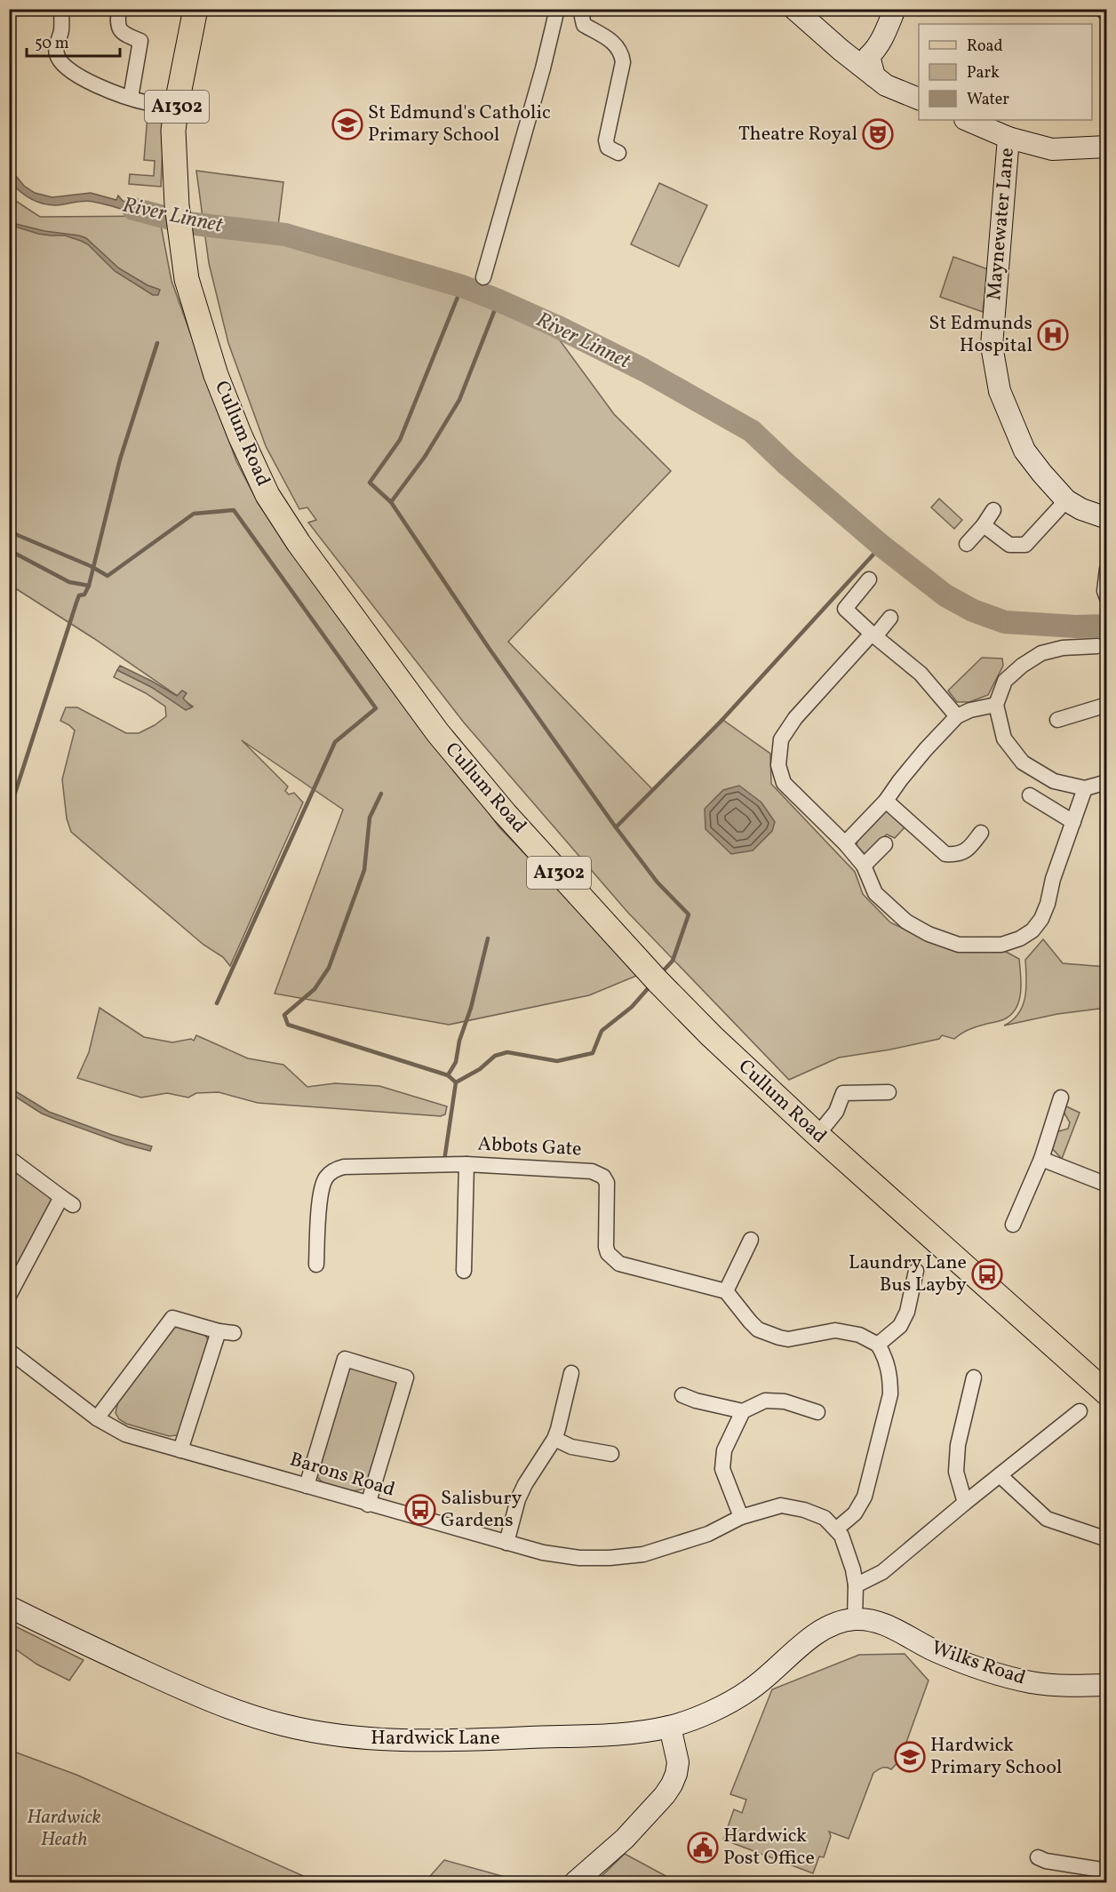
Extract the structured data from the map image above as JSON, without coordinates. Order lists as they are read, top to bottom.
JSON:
{
  "streets": {
    "main road": ["A1302", "Cullum Road"],
    "street": [
      "Maynewater Lane",
      "Abbots Gate",
      "Barons Road",
      "Wilks Road",
      "Hardwick Lane"
    ]
  },
  "crossings": [
    ["Wilks Road", "Hardwick Lane"]
  ],
  "water": ["River Linnet"],
  "parks": ["Hardwick Heath"],
  "places": {
    "school or university": ["St Edmund's Catholic Primary School", "Hardwick Primary School"],
    "theatre": ["Theatre Royal"],
    "hospital": ["St Edmunds Hospital"],
    "bus stop": ["Laundry Lane Bus Layby", "Salisbury Gardens"],
    "public building": ["Hardwick Post Office"]
  },
  "legend": ["Road", "Park", "Water"],
  "scale_bar": "50 m"
}
